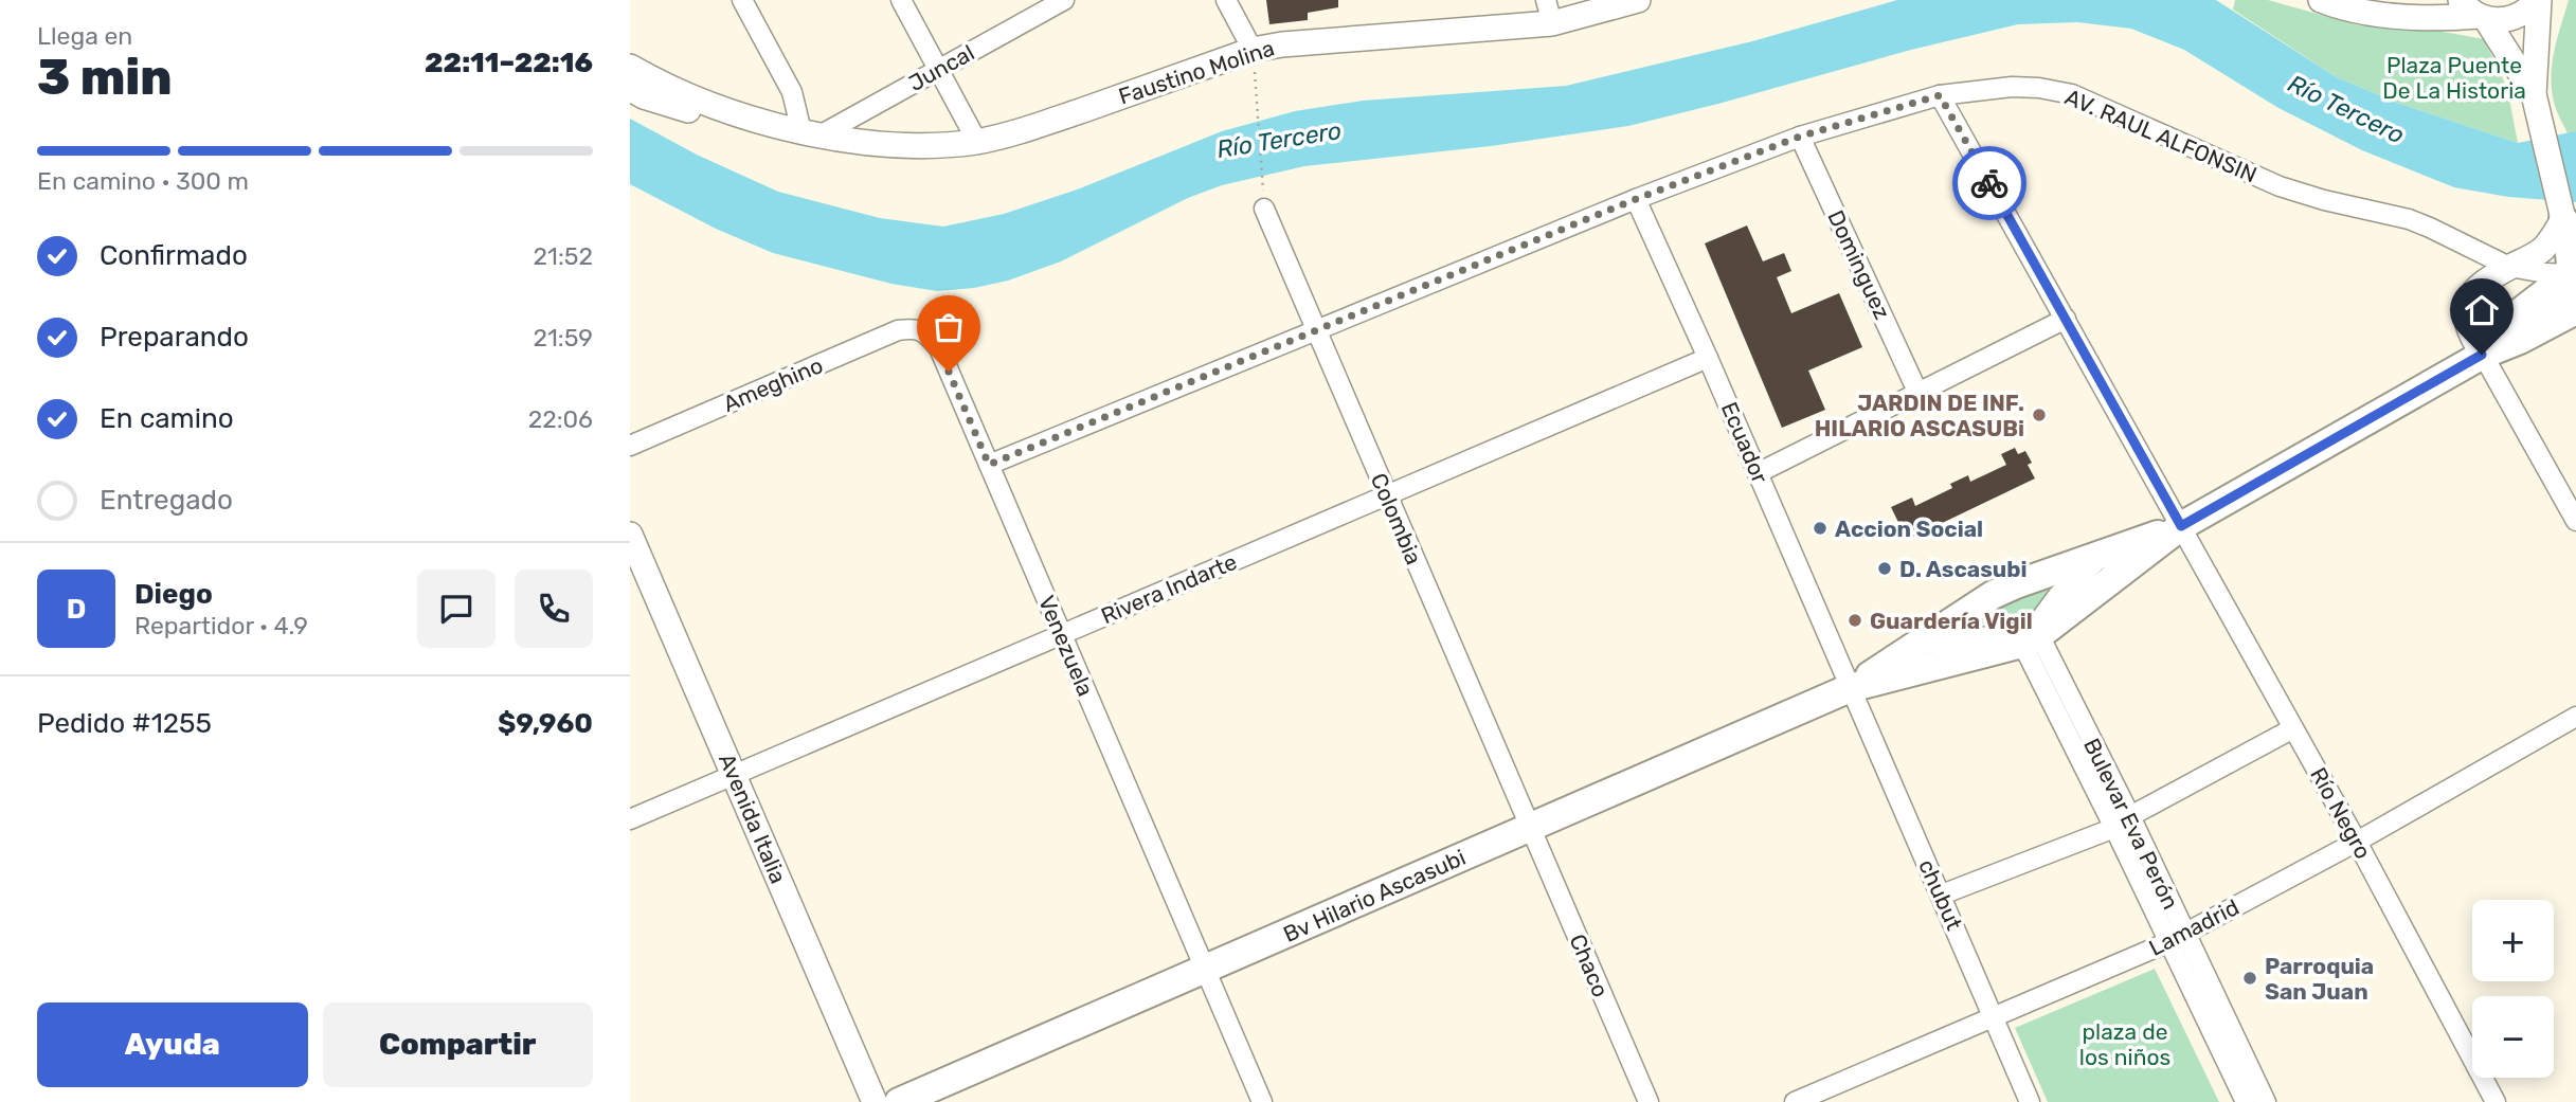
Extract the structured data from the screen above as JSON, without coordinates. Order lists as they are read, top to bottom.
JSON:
{
  "streets": {
    "main road": ["Bv Hilario Ascasubi"],
    "street": [
      "Juncal",
      "Faustino Molina",
      "AV. RAUL ALFONSIN",
      "Dominguez",
      "Ameghino",
      "Ecuador",
      "Colombia",
      "Rivera Indarte",
      "Venezuela",
      "Río Negro",
      "Avenida Italia",
      "Bulevar Eva Perón",
      "chubut",
      "Lamadrid",
      "Chaco"
    ]
  },
  "crossings": [
    ["Juncal", "Faustino Molina"],
    ["AV. RAUL ALFONSIN", "Dominguez"],
    ["AV. RAUL ALFONSIN", "Ecuador"],
    ["AV. RAUL ALFONSIN", "Colombia"],
    ["AV. RAUL ALFONSIN", "Venezuela"],
    ["AV. RAUL ALFONSIN", "Río Negro"],
    ["Ameghino", "Venezuela"],
    ["Ecuador", "Rivera Indarte"],
    ["Ecuador", "chubut"],
    ["Ecuador", "Bv Hilario Ascasubi"],
    ["Colombia", "Rivera Indarte"],
    ["Colombia", "Bv Hilario Ascasubi"],
    ["Colombia", "Chaco"],
    ["Rivera Indarte", "Venezuela"],
    ["Rivera Indarte", "Avenida Italia"],
    ["Venezuela", "Bv Hilario Ascasubi"],
    ["Río Negro", "Lamadrid"],
    ["Bulevar Eva Perón", "Lamadrid"],
    ["chubut", "Bv Hilario Ascasubi"],
    ["chubut", "Lamadrid"],
    ["Bv Hilario Ascasubi", "Chaco"]
  ],
  "water": ["Río Tercero"],
  "parks": ["Plaza Puente De La Historia", "plaza de los niños"],
  "places": [
    "JARDIN DE INF. HILARIO ASCASUBi",
    "Accion Social",
    "D. Ascasubi",
    "Guardería Vigil",
    "Parroquia San Juan"
  ],
  "page": {
    "heading": ["3 min", "Llega en", "22:11–22:16"],
    "panel": [
      "Diego",
      "Repartidor · 4.9",
      "Pedido #1255",
      "$9,960"
    ],
    "bar": "En camino · 300 m",
    "list": [
      ["Confirmado", "21:52"],
      ["Preparando", "21:59"],
      ["En camino", "22:06"],
      "Entregado"
    ],
    "round": "D",
    "map_buttons": ["+", "−"],
    "buttons": ["Ayuda", "Compartir"]
  }
}
